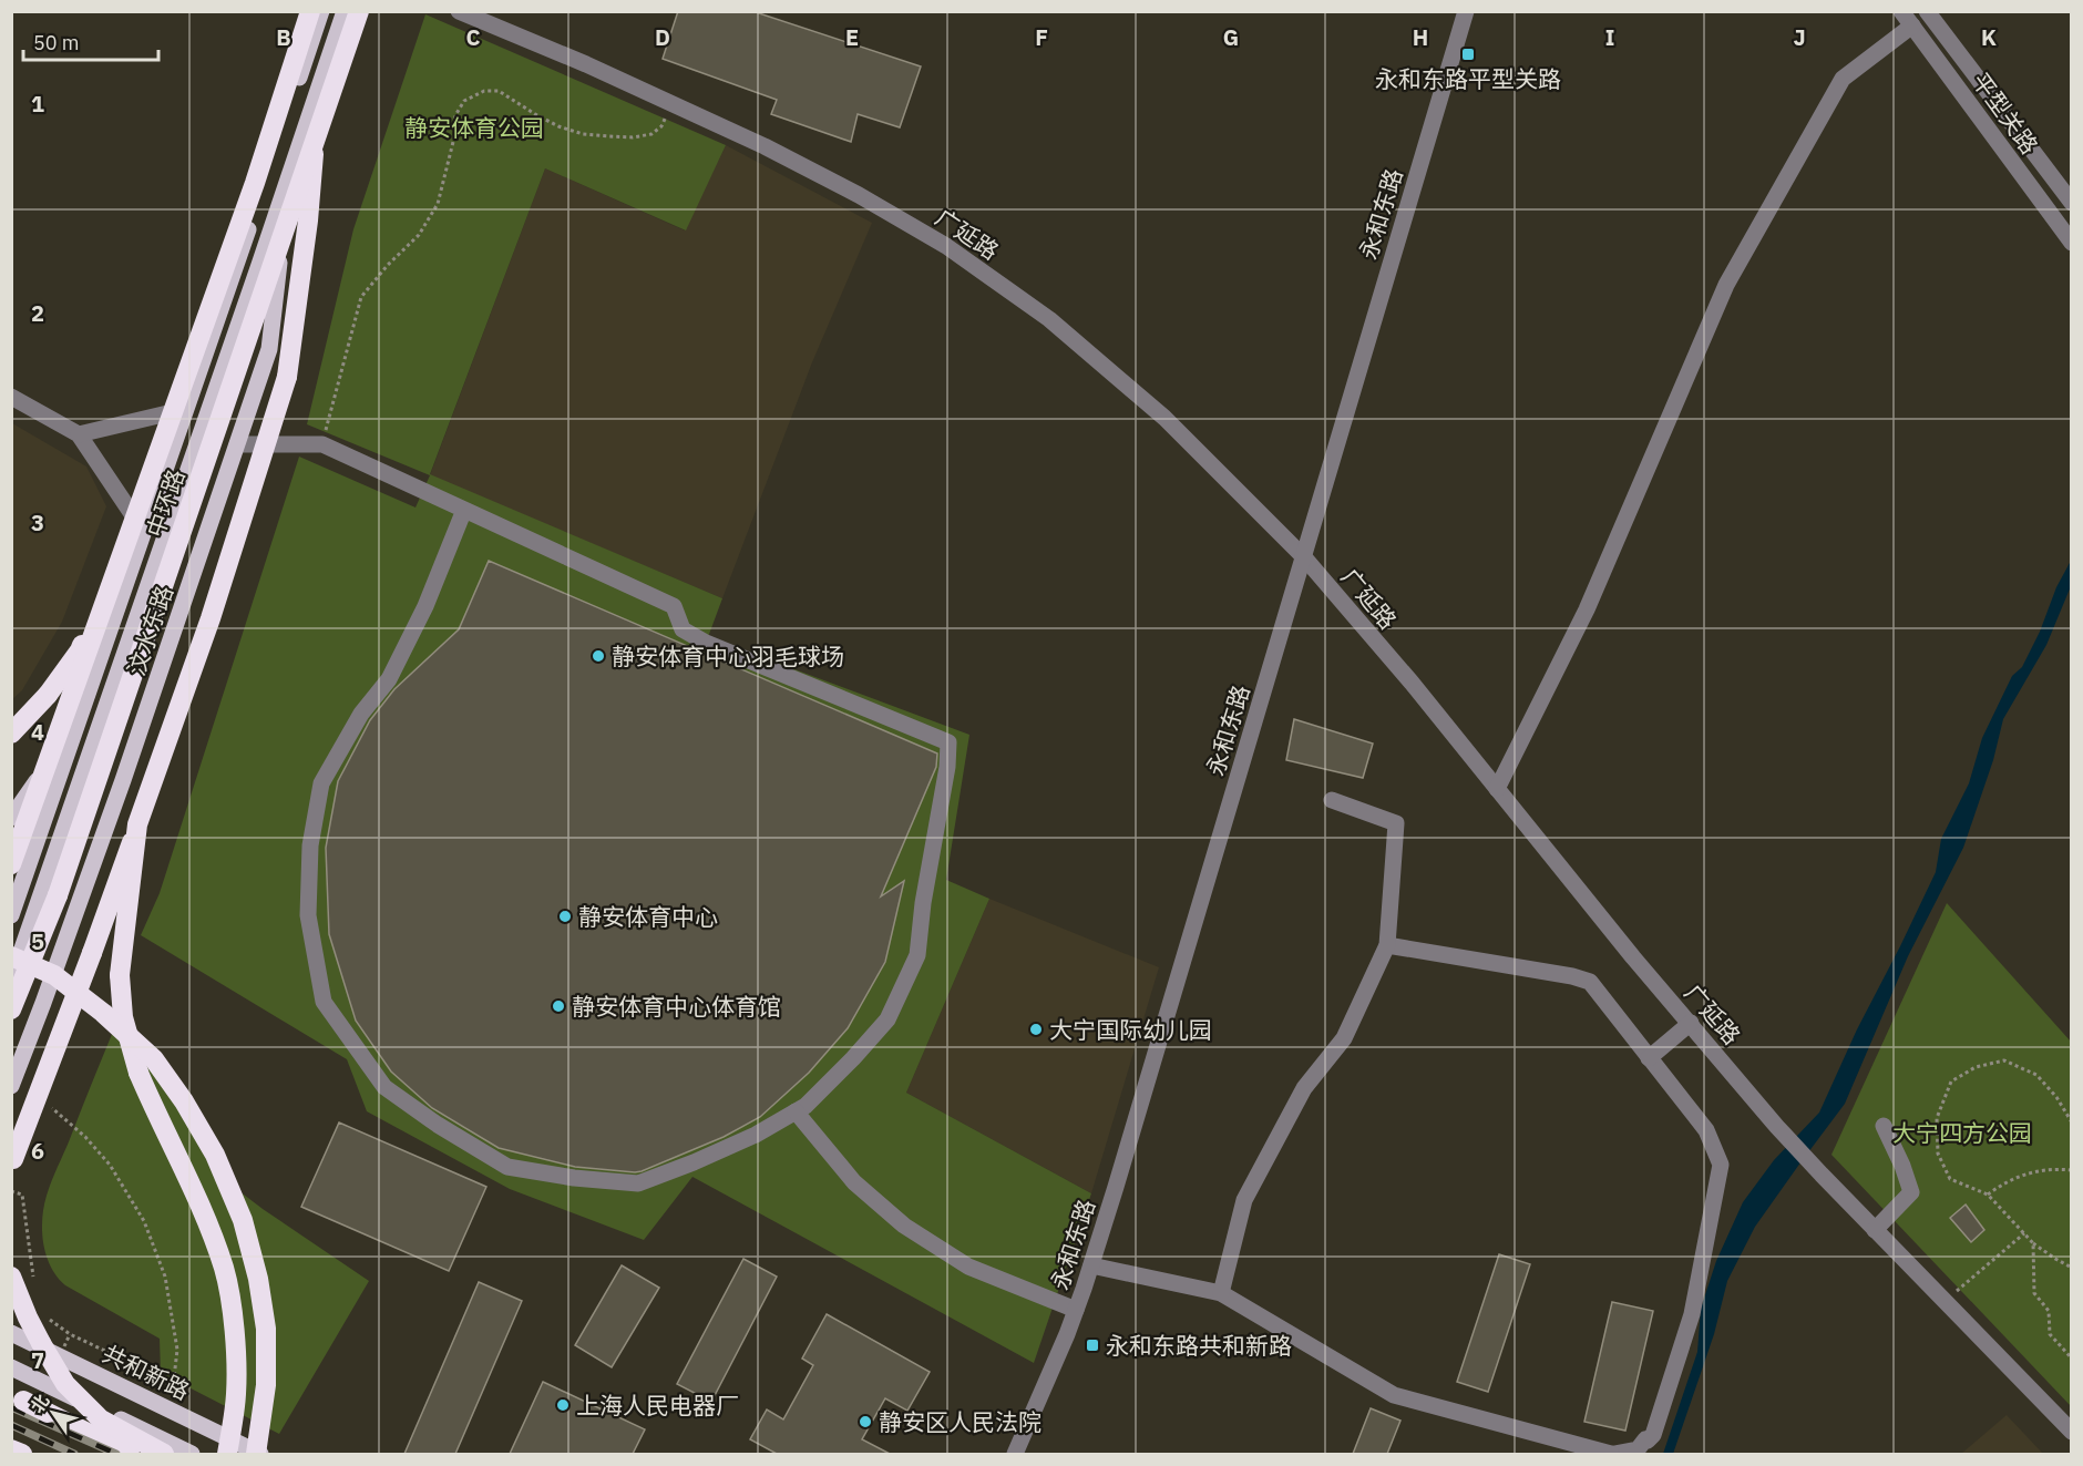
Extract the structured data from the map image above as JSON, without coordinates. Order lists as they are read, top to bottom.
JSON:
{
  "streets": {
    "highway": ["中环路"],
    "main road": ["汶水东路", "共和新路"],
    "street": ["平型关路", "永和东路", "广延路"]
  },
  "crossings": [
    ["永和东路", "广延路"]
  ],
  "parks": ["静安体育公园", "大宁四方公园"],
  "places": {
    "transit": ["永和东路平型关路", "永和东路共和新路"],
    "other": [
      "静安体育中心羽毛球场",
      "静安体育中心",
      "静安体育中心体育馆",
      "大宁国际幼儿园",
      "上海人民电器厂",
      "静安区人民法院"
    ]
  },
  "scale_bar": "50 m",
  "north": "top left",
  "grid": {
    "columns": [
      "B",
      "C",
      "D",
      "E",
      "F",
      "G",
      "H",
      "I",
      "J",
      "K"
    ],
    "rows": [
      "1",
      "2",
      "3",
      "4",
      "5",
      "6",
      "7"
    ]
  }
}
